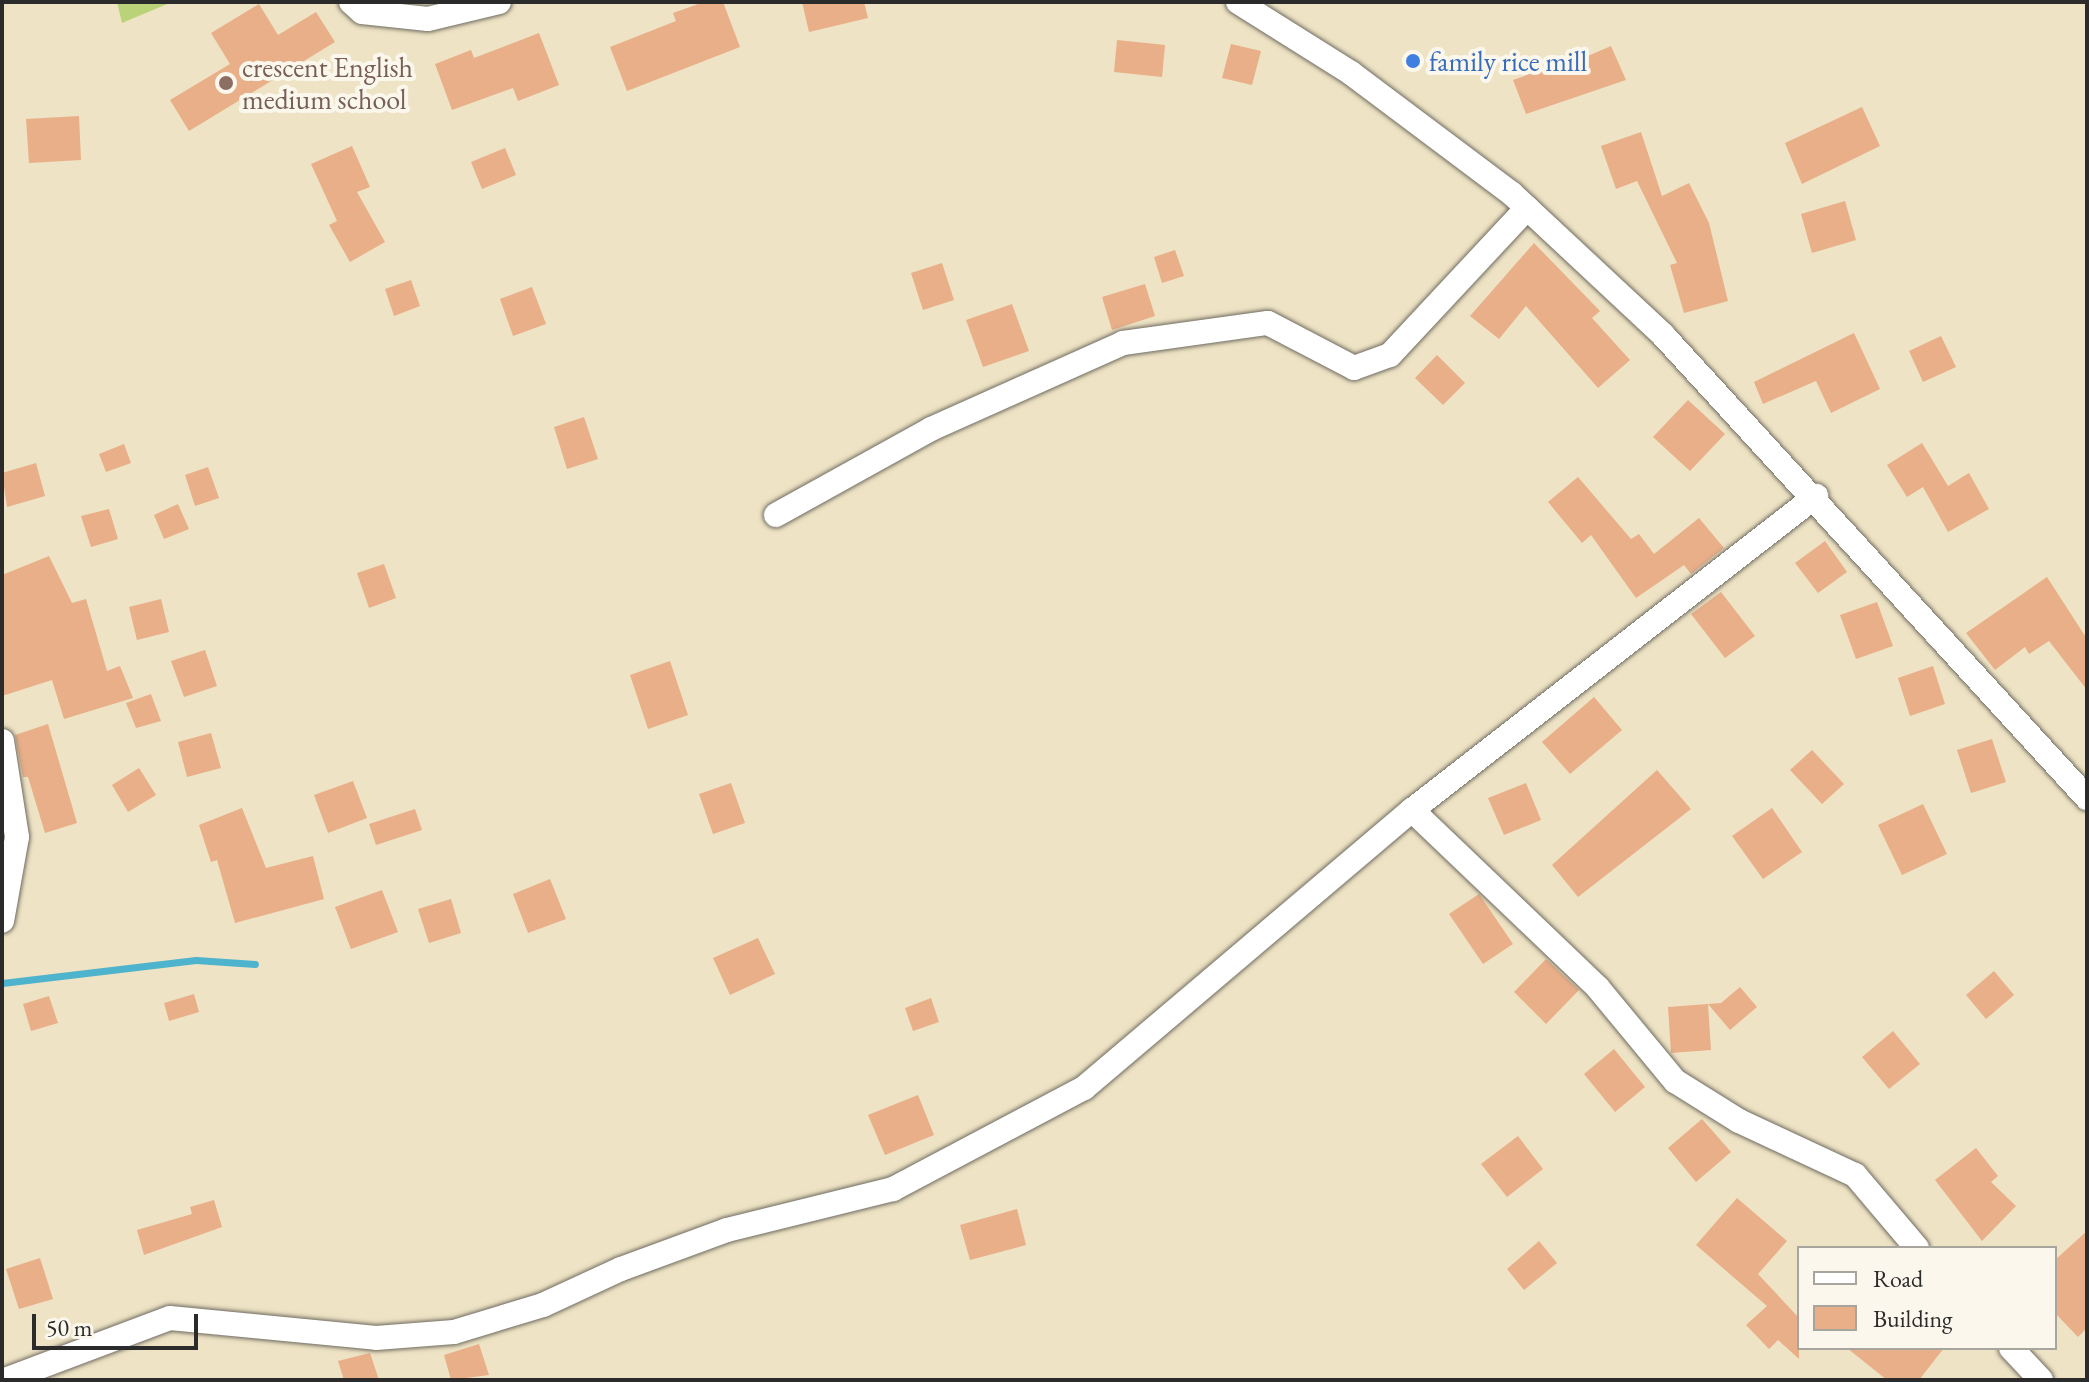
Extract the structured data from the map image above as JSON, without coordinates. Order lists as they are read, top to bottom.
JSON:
{
  "places": ["family rice mill", "crescent English medium school"],
  "legend": ["Road", "Building"],
  "scale_bar": "50 m"
}
